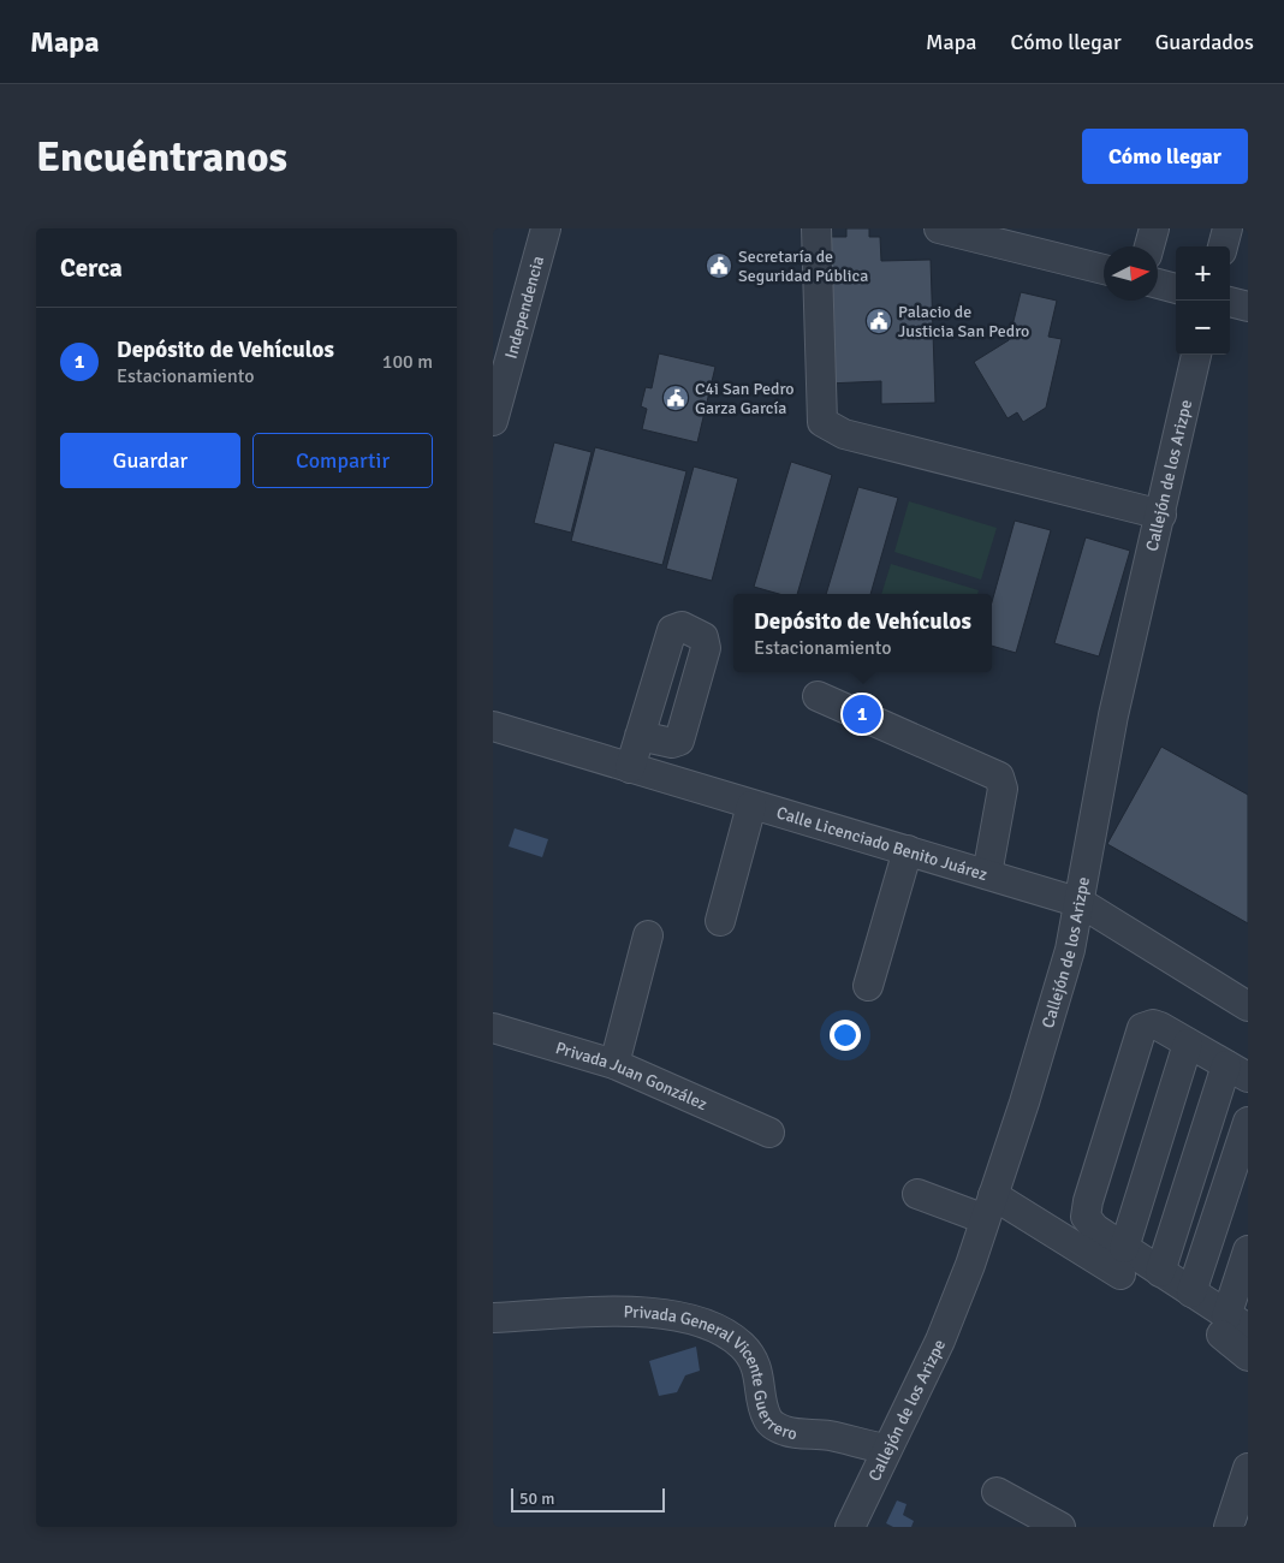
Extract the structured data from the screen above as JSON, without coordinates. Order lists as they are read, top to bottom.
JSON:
{
  "streets": {
    "street": [
      "Independencia",
      "Callejón de los Arizpe",
      "Calle Licenciado Benito Juárez",
      "Privada Juan González",
      "Privada General Vicente Guerrero"
    ]
  },
  "crossings": [
    ["Callejón de los Arizpe", "Calle Licenciado Benito Juárez"],
    ["Callejón de los Arizpe", "Privada General Vicente Guerrero"]
  ],
  "places": {
    "public building": ["Secretaría de Seguridad Pública", "Palacio de Justicia San Pedro", "C4i San Pedro Garza García"]
  },
  "scale_bar": "50 m",
  "north": "right",
  "page": {
    "header": "Mapa",
    "nav": ["Mapa", "Cómo llegar", "Guardados"],
    "buttons": [
      "Cómo llegar",
      ["Guardar", "Compartir"]
    ],
    "title": "Encuéntranos",
    "heading": "Cerca",
    "map_buttons": ["+", "−"],
    "list": [
      {
        "mark": "1",
        "name": "Depósito de Vehículos",
        "note": "Estacionamiento",
        "value": "100 m"
      }
    ],
    "popup": ["Depósito de Vehículos", "Estacionamiento"],
    "pins": "1",
    "scale": "50 m"
  }
}
